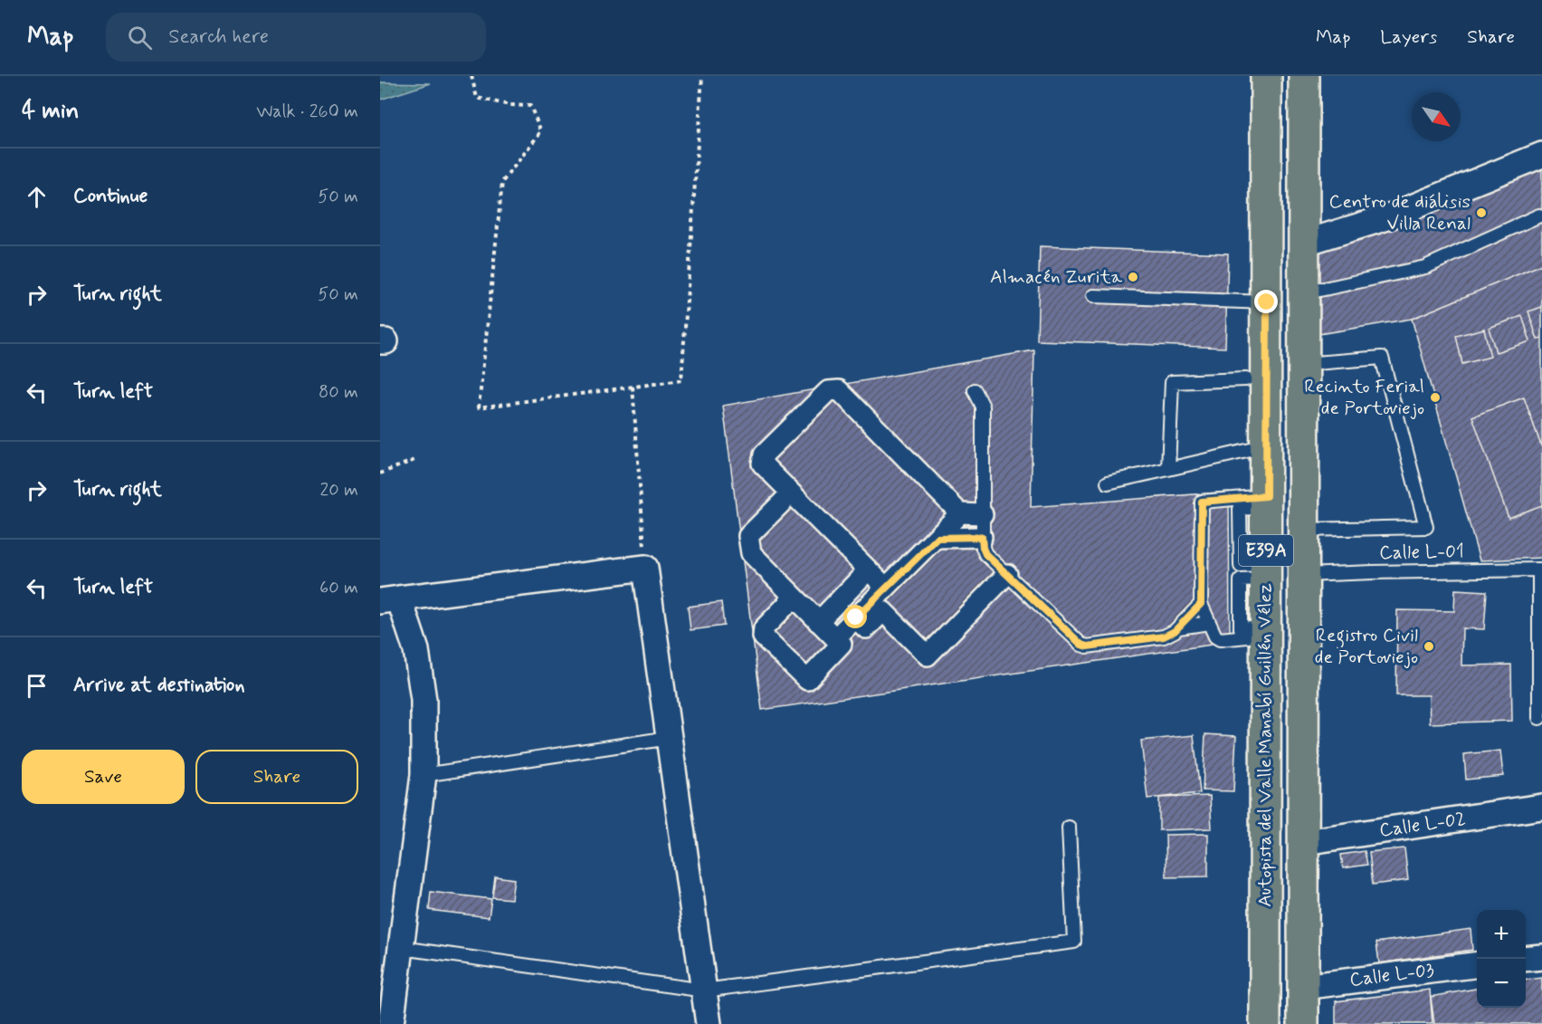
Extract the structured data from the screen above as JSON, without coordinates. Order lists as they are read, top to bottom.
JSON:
{
  "streets": {
    "main road": ["E39A", "Autopista del Valle Manabí Guillén Vélez"],
    "street": ["Calle L-02", "Calle L-03"],
    "lane": ["Calle L-01"]
  },
  "crossings": [
    ["Calle L-01", "Autopista del Valle Manabí Guillén Vélez"],
    ["Autopista del Valle Manabí Guillén Vélez", "Calle L-02"],
    ["Autopista del Valle Manabí Guillén Vélez", "Calle L-03"]
  ],
  "places": [
    "Centro de diálisis Villa Renal",
    "Almacén Zurita",
    "Recinto Ferial de Portoviejo",
    "Registro Civil de Portoviejo"
  ],
  "north": "bottom right",
  "page": {
    "header": "Map",
    "search": "Search here",
    "nav": ["Map", "Layers", "Share"],
    "heading": ["4 min", "Walk · 260 m"],
    "list": [
      ["Continue", "50 m"],
      ["Turn right", "50 m"],
      ["Turn left", "80 m"],
      ["Turn right", "20 m"],
      ["Turn left", "60 m"],
      "Arrive at destination"
    ],
    "buttons": ["Save", "Share"],
    "map_buttons": ["+", "−"]
  }
}
